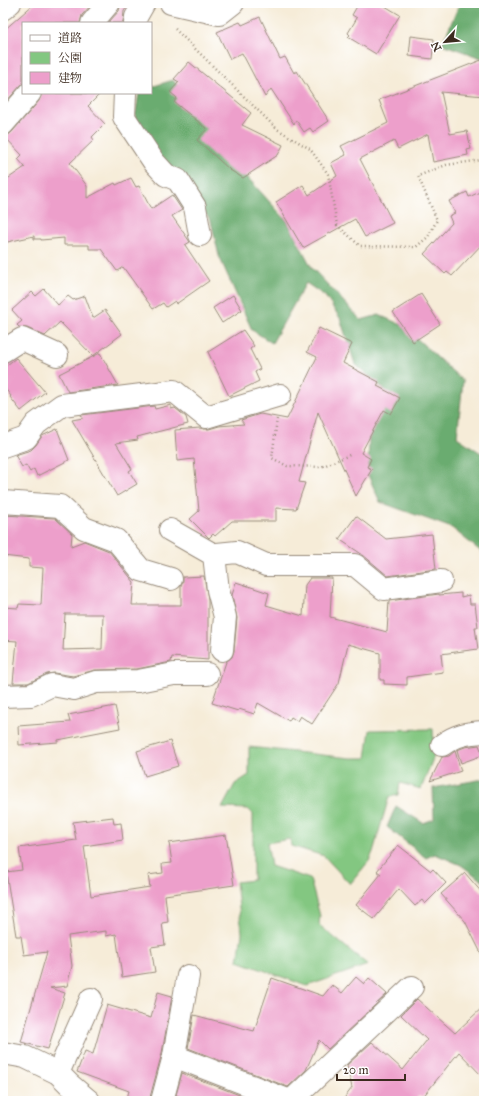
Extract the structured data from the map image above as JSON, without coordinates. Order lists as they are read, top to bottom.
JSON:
{
  "legend": ["道路", "公園", "建物"],
  "scale_bar": "20 m",
  "north": "bottom left"
}
